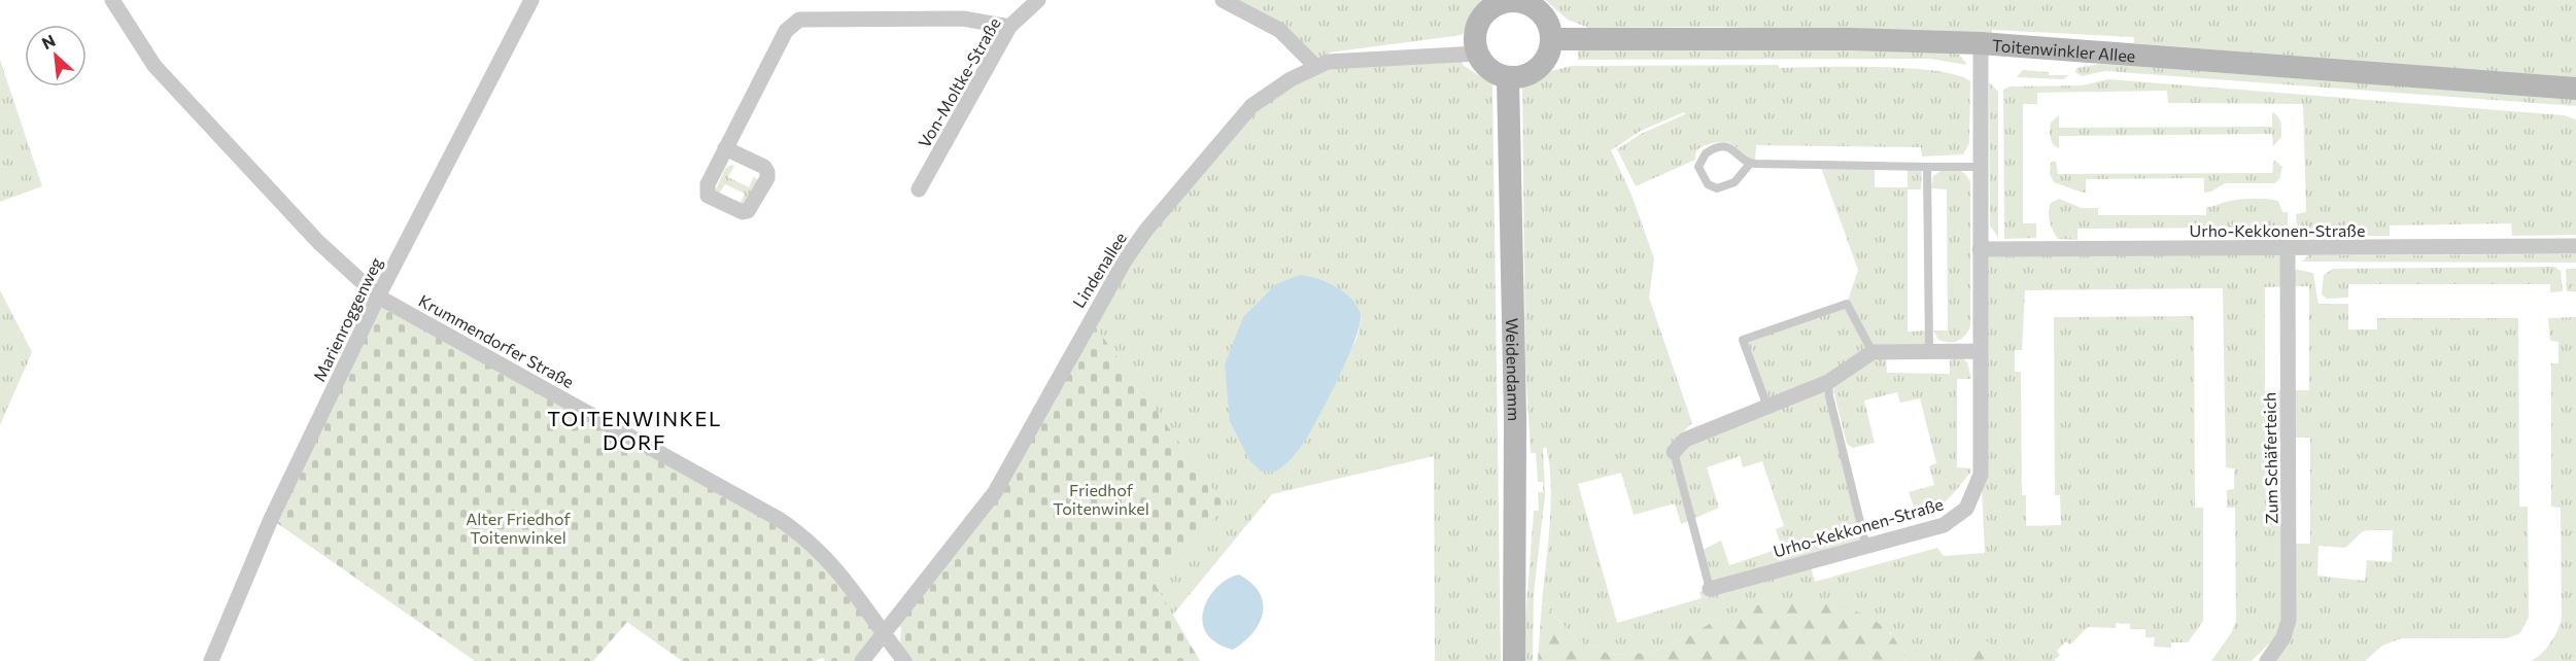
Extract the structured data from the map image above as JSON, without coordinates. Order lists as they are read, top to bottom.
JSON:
{
  "streets": {
    "street": [
      "Toitenwinkler Allee",
      "Von-Moltke-Straße",
      "Urho-Kekkonen-Straße",
      "Lindenallee",
      "Marienroggenweg",
      "Krummendorfer Straße",
      "Weidendamm",
      "Zum Schäferteich"
    ]
  },
  "crossings": [
    ["Toitenwinkler Allee", "Urho-Kekkonen-Straße"],
    ["Toitenwinkler Allee", "Lindenallee"],
    ["Toitenwinkler Allee", "Weidendamm"],
    ["Urho-Kekkonen-Straße", "Zum Schäferteich"],
    ["Lindenallee", "Krummendorfer Straße"],
    ["Lindenallee", "Weidendamm"],
    ["Marienroggenweg", "Krummendorfer Straße"]
  ],
  "districts": ["TOITENWINKEL DORF"],
  "parks": ["Friedhof Toitenwinkel", "Alter Friedhof Toitenwinkel"],
  "north": "top left"
}
